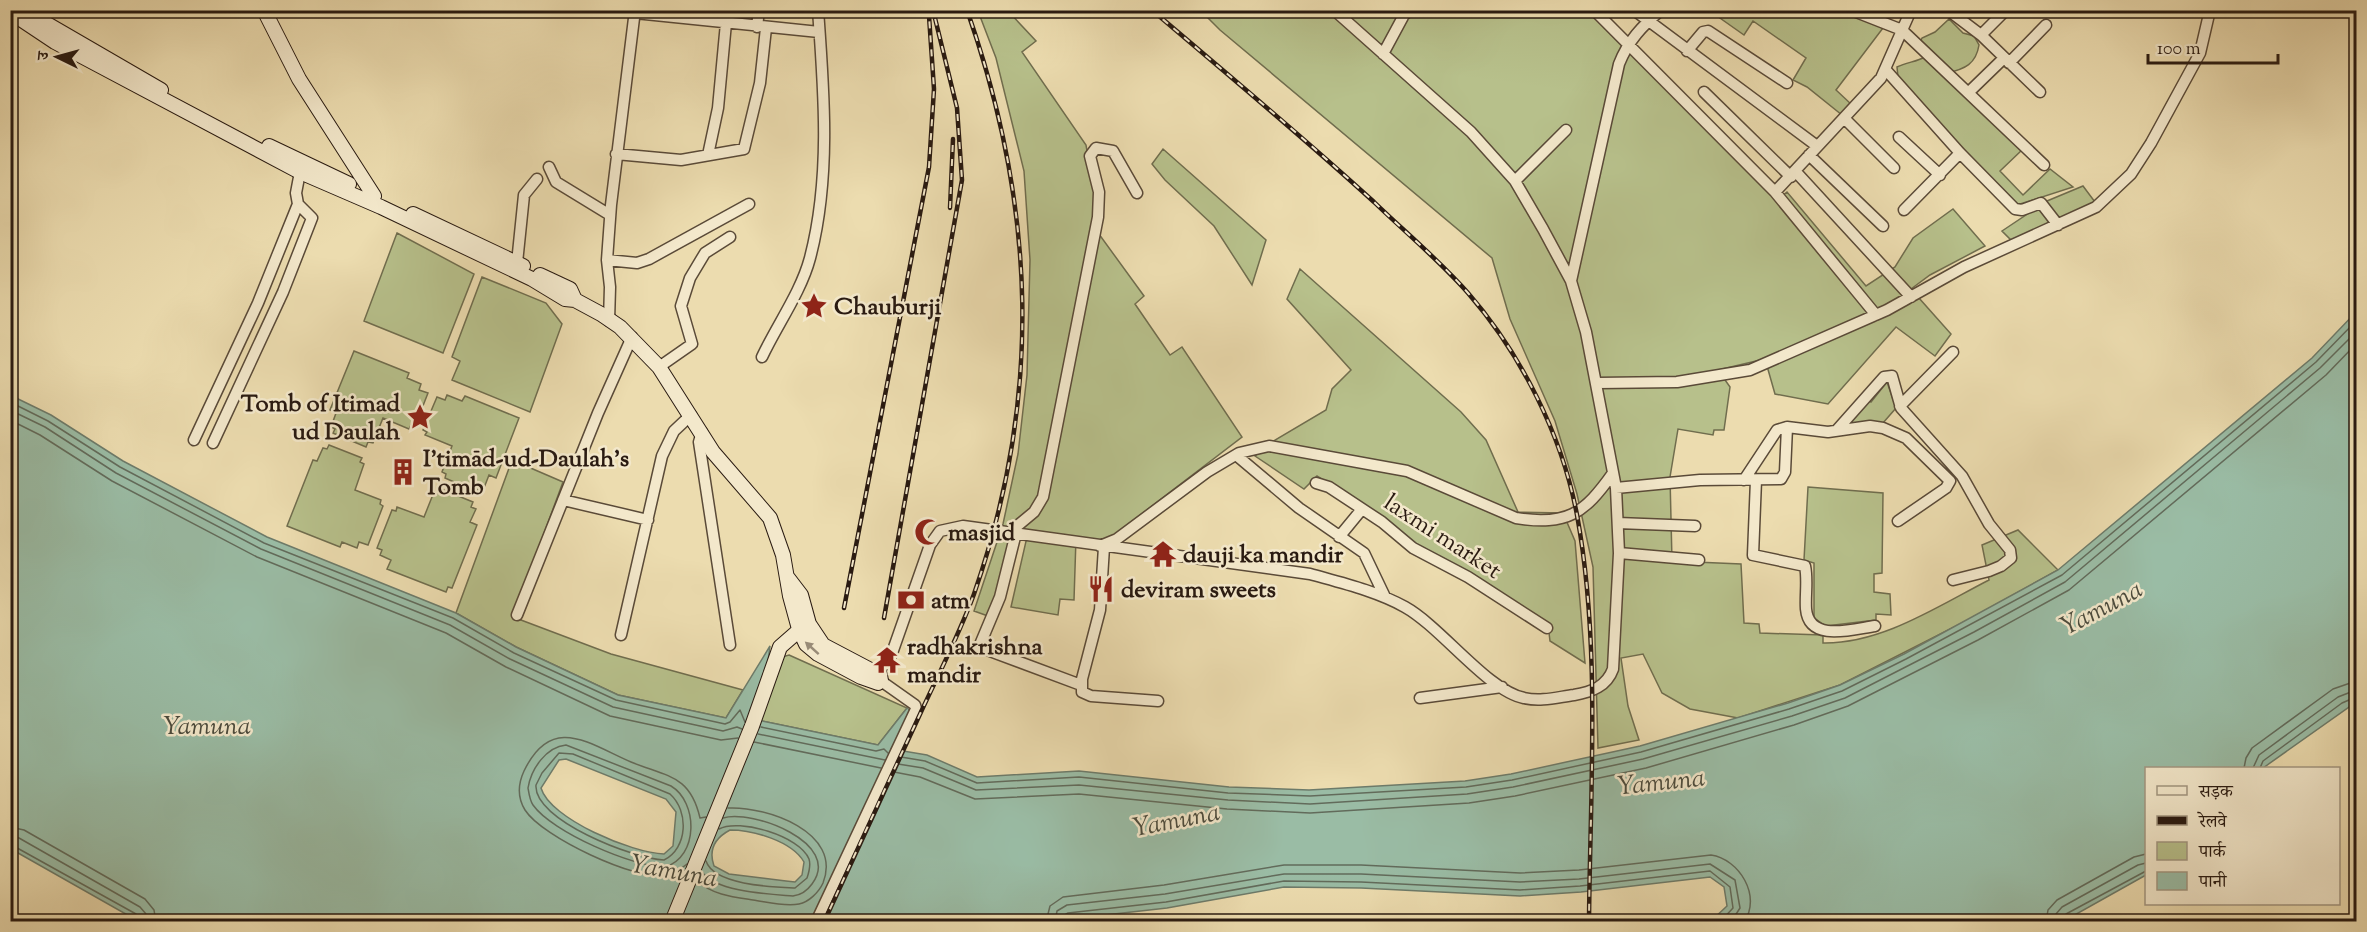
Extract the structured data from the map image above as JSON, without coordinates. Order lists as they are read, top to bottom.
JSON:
{
  "streets": {
    "street": ["laxmi market"]
  },
  "water": ["Yamuna"],
  "places": {
    "place": ["Chauburji", "Tomb of Itimad ud Daulah"],
    "building": ["I'timād-ud-Daulah's Tomb"],
    "mosque": ["masjid"],
    "temple": ["dauji ka mandir", "radhakrishna mandir"],
    "restaurant": ["deviram sweets"],
    "bank": ["atm"]
  },
  "legend": [
    "सड़क",
    "रेलवे",
    "पार्क",
    "पानी"
  ],
  "scale_bar": "100 m",
  "north": "left"
}
